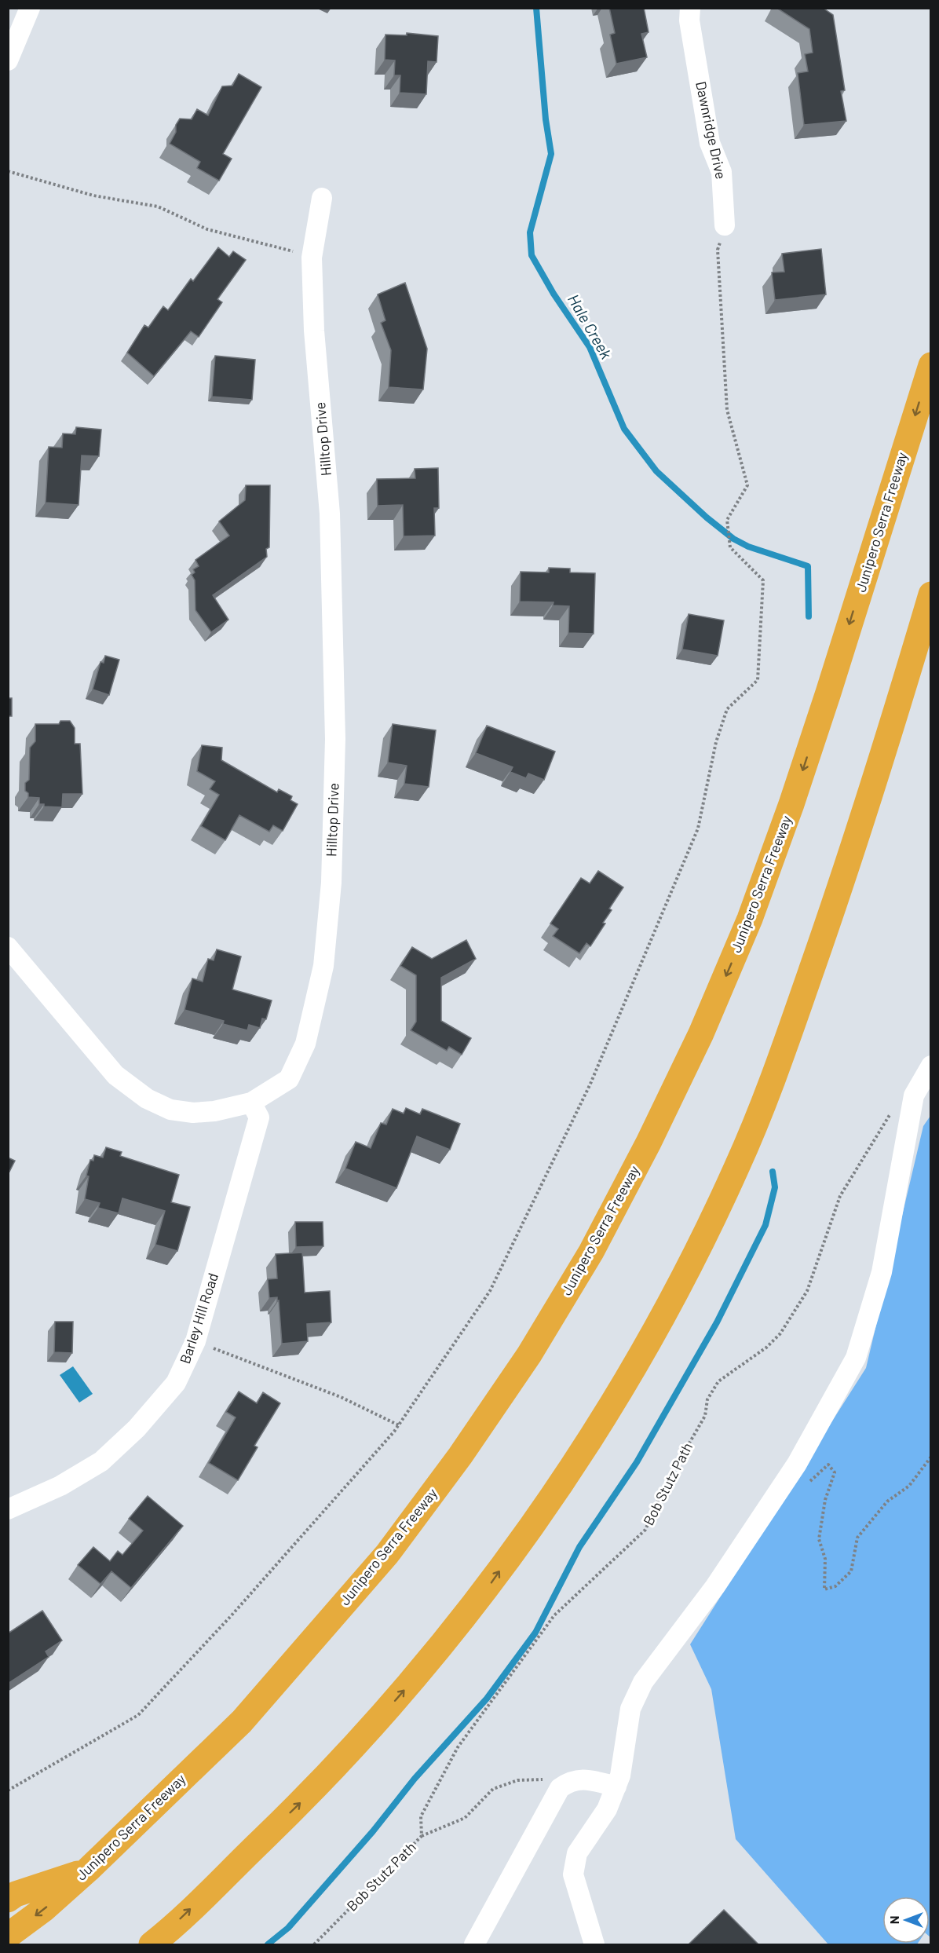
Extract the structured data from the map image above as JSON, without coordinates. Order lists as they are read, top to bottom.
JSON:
{
  "streets": {
    "highway": ["Junipero Serra Freeway"],
    "street": ["Dawnridge Drive", "Hilltop Drive", "Barley Hill Road"],
    "path": ["Bob Stutz Path"]
  },
  "crossings": [
    ["Hilltop Drive", "Barley Hill Road"]
  ],
  "water": ["Hale Creek"],
  "north": "left"
}
